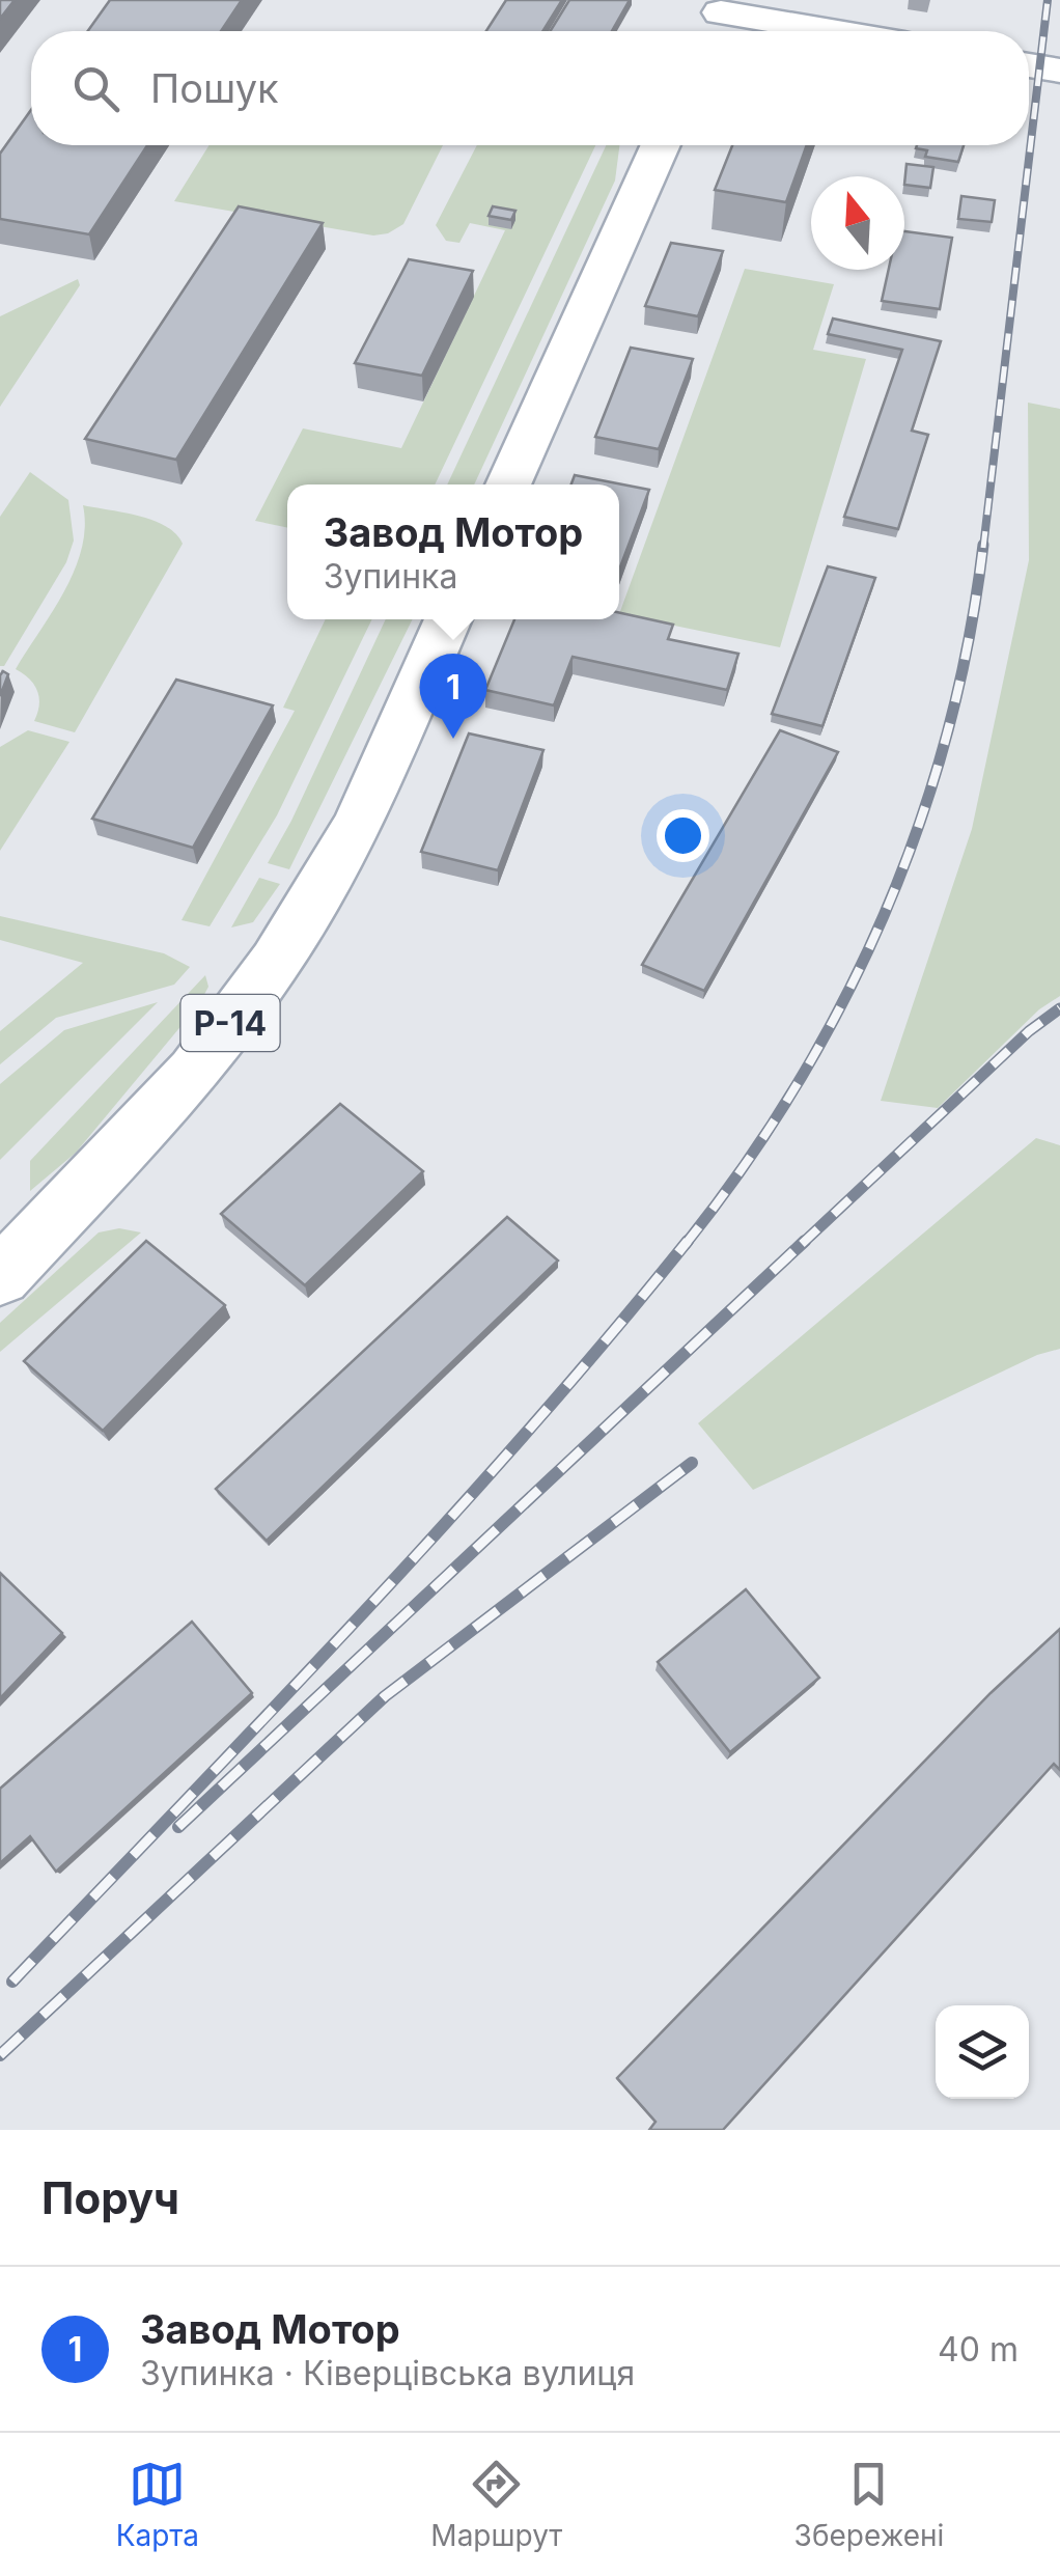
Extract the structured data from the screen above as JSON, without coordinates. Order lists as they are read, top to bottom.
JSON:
{
  "streets": {
    "main road": ["Р-14"]
  },
  "north": "top",
  "page": {
    "search": "Пошук",
    "popup": ["Завод Мотор", "Зупинка"],
    "pins": "1",
    "heading": "Поруч",
    "list": [
      {
        "mark": "1",
        "name": "Завод Мотор",
        "note": "Зупинка · Ківерцівська вулиця",
        "value": "40 m"
      }
    ],
    "nav": ["Карта", "Маршрут", "Збережені"]
  }
}
